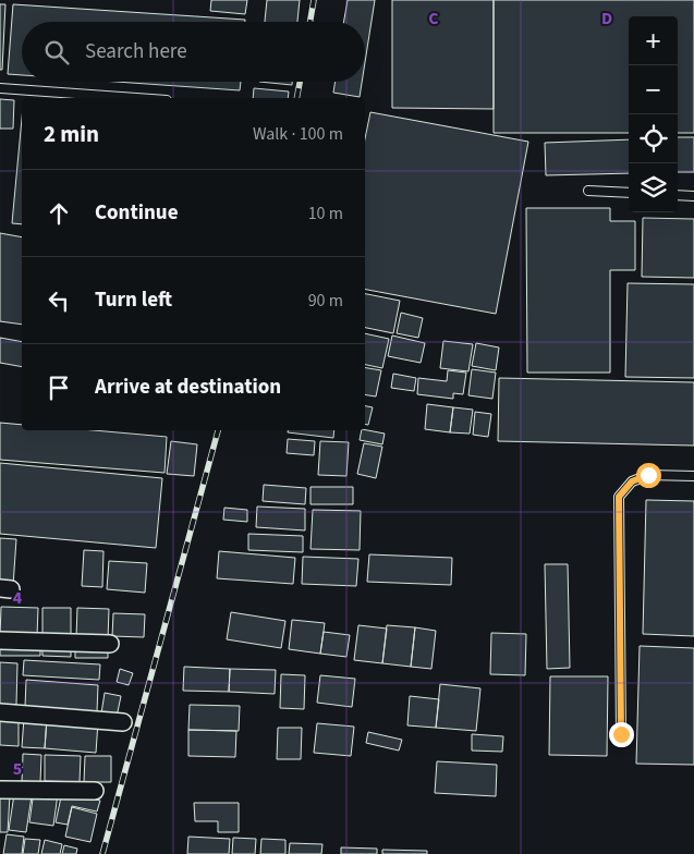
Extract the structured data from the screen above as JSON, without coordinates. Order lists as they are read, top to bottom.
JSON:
{
  "page": {
    "map_buttons": ["+", "−"],
    "search": "Search here",
    "heading": ["2 min", "Walk · 100 m"],
    "list": [
      ["Continue", "10 m"],
      ["Turn left", "90 m"],
      "Arrive at destination"
    ]
  },
  "grid": {
    "columns": ["C", "D"],
    "rows": ["4", "5"]
  }
}
